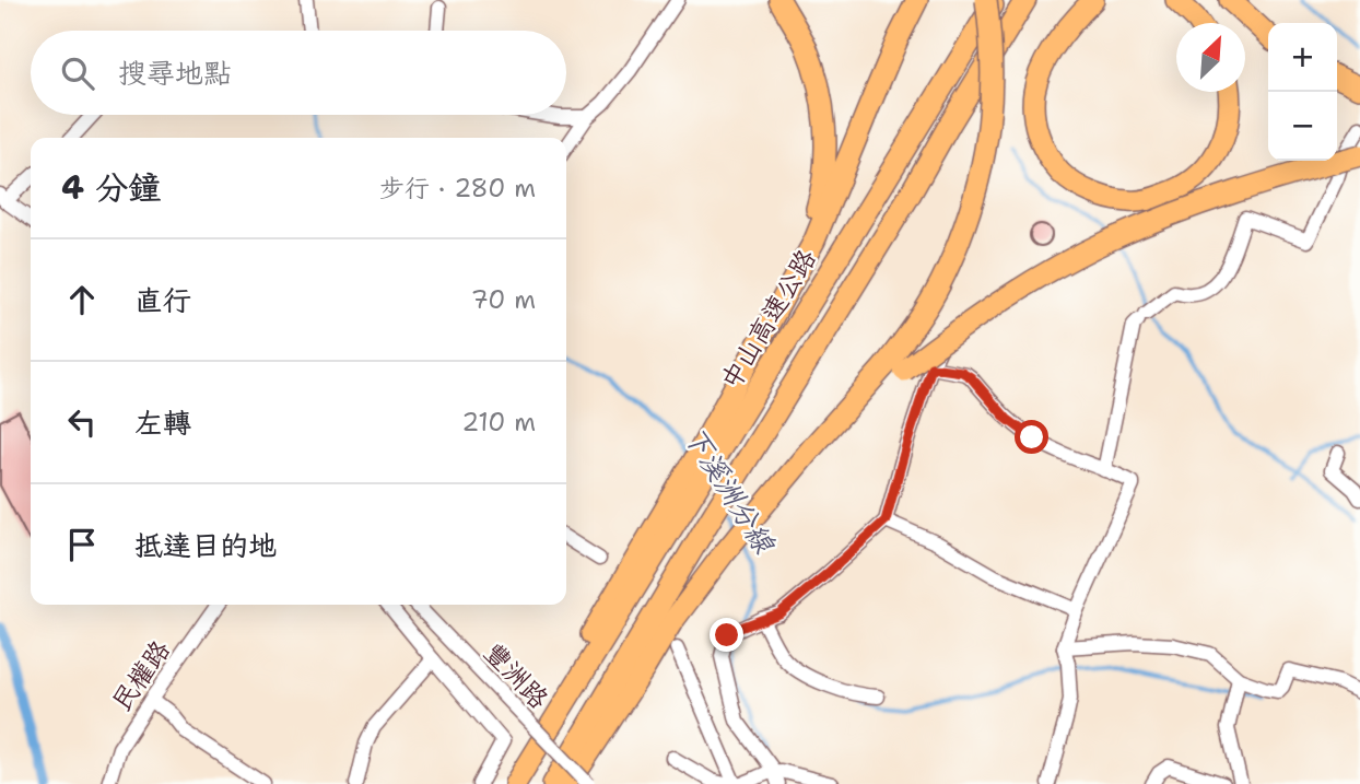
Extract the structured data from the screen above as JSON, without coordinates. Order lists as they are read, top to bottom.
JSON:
{
  "streets": {
    "highway": ["中山高速公路"],
    "street": ["民權路", "豐洲路"]
  },
  "water": ["下溪洲分線"],
  "north": "top right",
  "page": {
    "map_buttons": ["+", "−"],
    "search": "搜尋地點",
    "heading": ["4 分鐘", "步行 · 280 m"],
    "list": [
      ["直行", "70 m"],
      ["左轉", "210 m"],
      "抵達目的地"
    ]
  }
}
